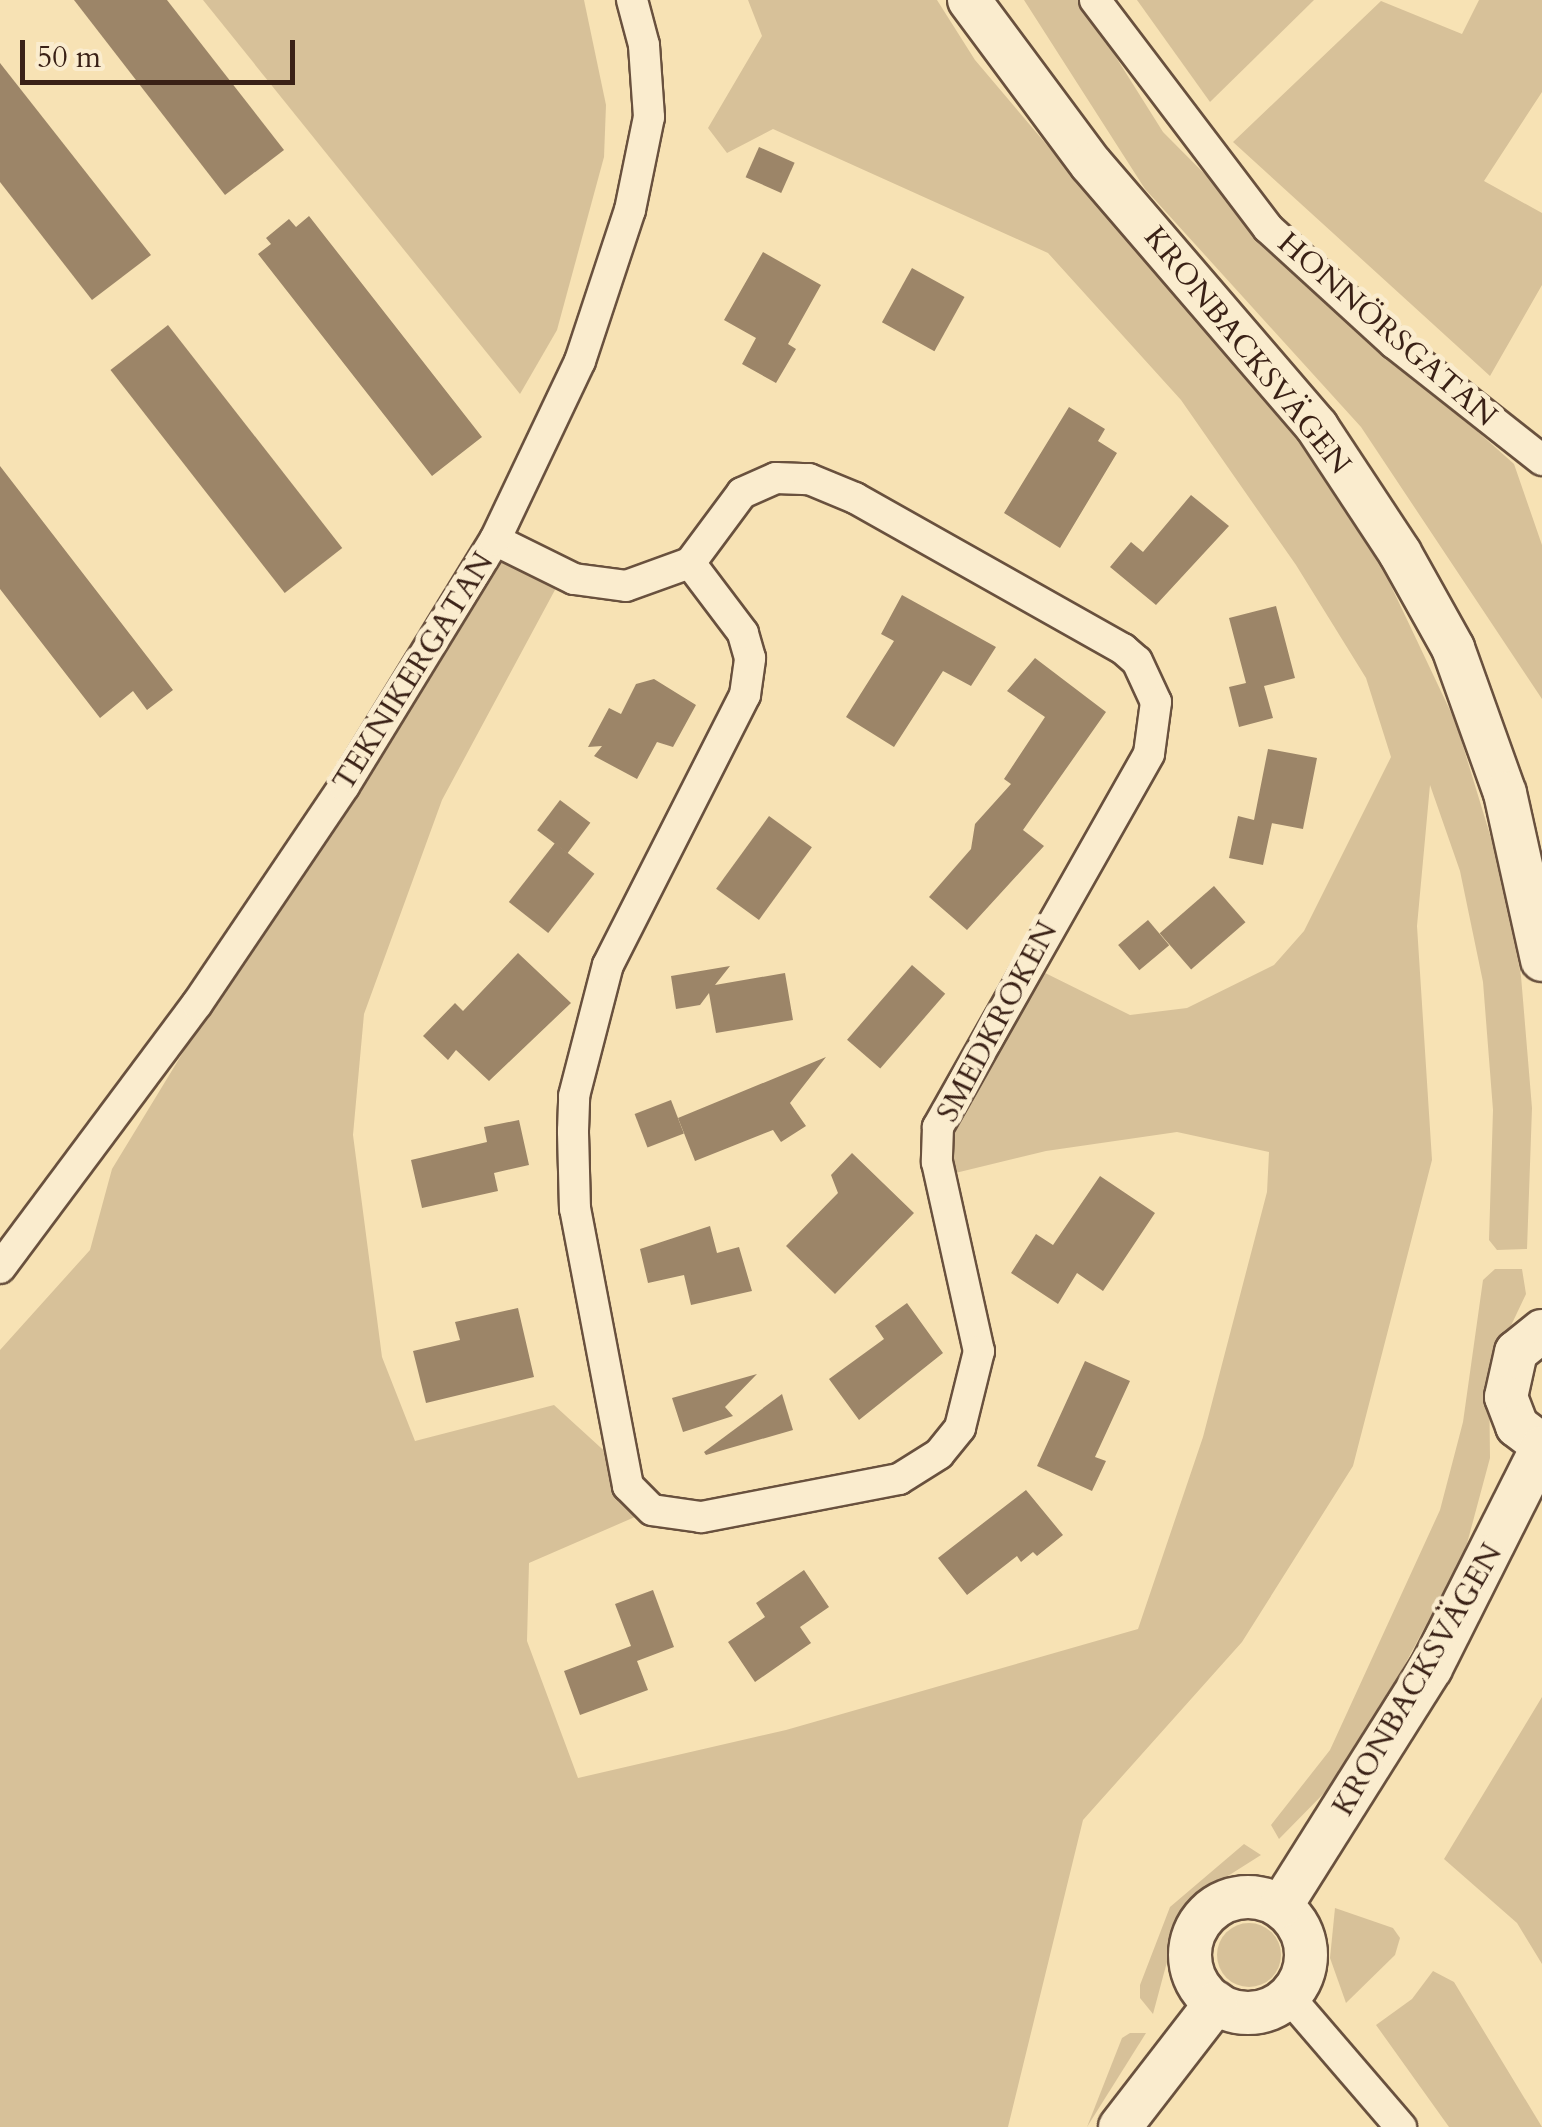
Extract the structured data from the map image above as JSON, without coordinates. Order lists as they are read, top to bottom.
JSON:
{
  "streets": {
    "street": [
      "HONNÖRSGATAN",
      "KRONBACKSVÄGEN",
      "TEKNIKERGATAN",
      "SMEDKROKEN"
    ]
  },
  "scale_bar": "50 m"
}
